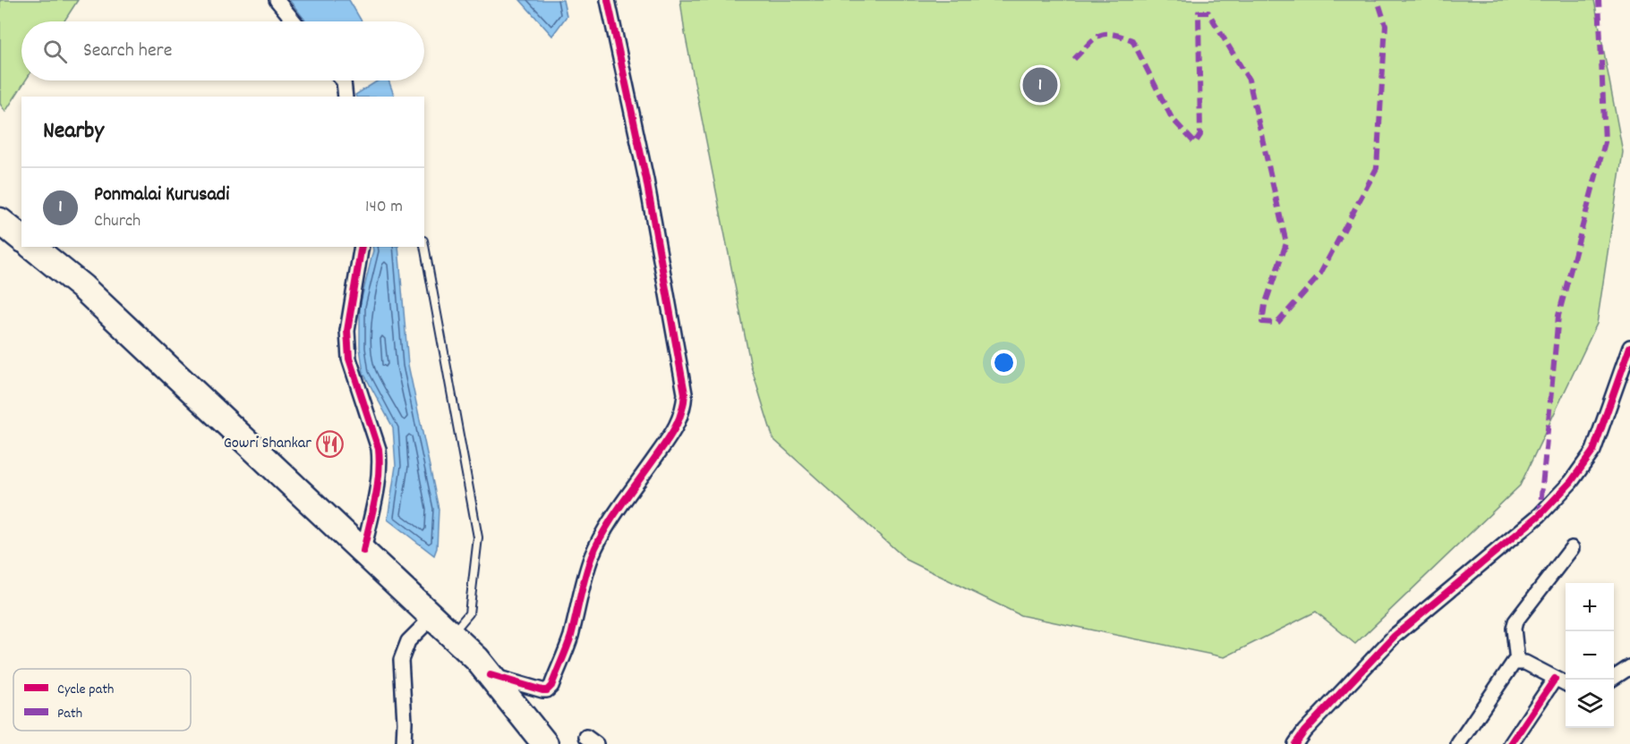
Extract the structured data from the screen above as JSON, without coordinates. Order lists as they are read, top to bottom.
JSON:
{
  "places": {
    "restaurant": ["Gowri Shankar"]
  },
  "legend": ["Cycle path", "Path"],
  "page": {
    "search": "Search here",
    "pins": "1",
    "heading": "Nearby",
    "list": [
      {
        "mark": "1",
        "name": "Ponmalai Kurusadi",
        "note": "Church",
        "value": "140 m"
      }
    ],
    "map_buttons": ["+", "−"]
  }
}
